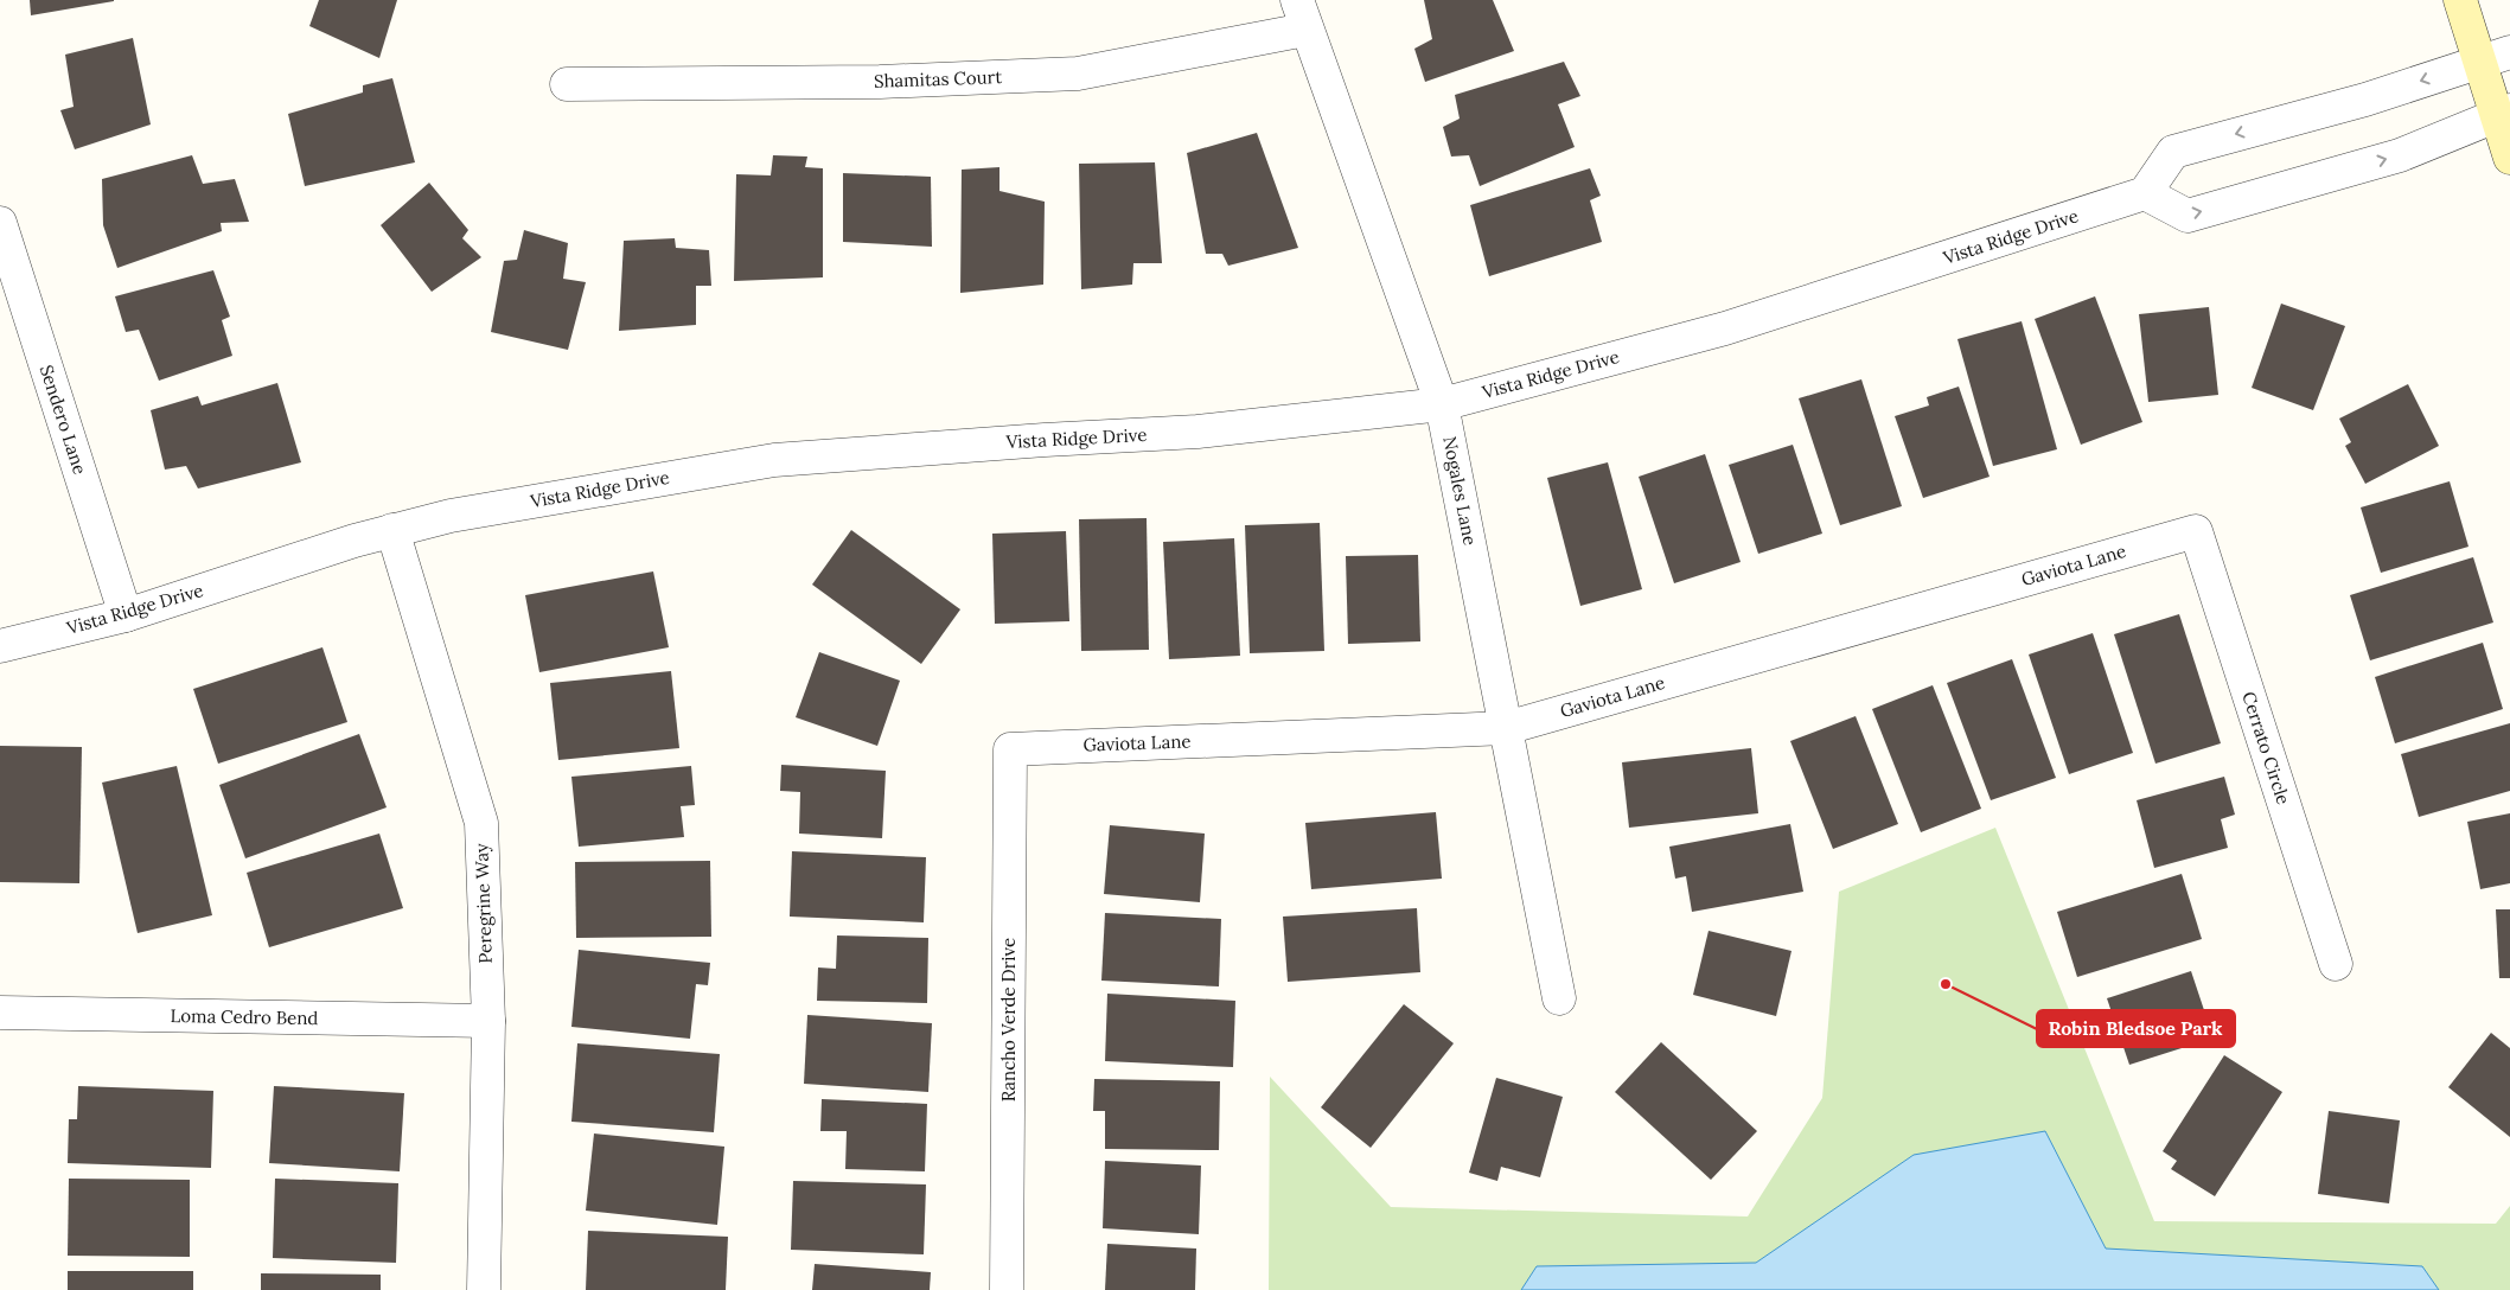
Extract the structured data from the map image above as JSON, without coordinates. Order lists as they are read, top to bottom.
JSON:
{
  "streets": {
    "street": [
      "Shamitas Court",
      "Vista Ridge Drive",
      "Sendero Lane",
      "Nogales Lane",
      "Gaviota Lane",
      "Cerrato Circle",
      "Peregrine Way",
      "Loma Cedro Bend",
      "Rancho Verde Drive"
    ]
  },
  "crossings": [
    ["Shamitas Court", "Nogales Lane"],
    ["Vista Ridge Drive", "Sendero Lane"],
    ["Vista Ridge Drive", "Nogales Lane"],
    ["Vista Ridge Drive", "Peregrine Way"],
    ["Nogales Lane", "Gaviota Lane"],
    ["Gaviota Lane", "Cerrato Circle"],
    ["Gaviota Lane", "Rancho Verde Drive"],
    ["Peregrine Way", "Loma Cedro Bend"]
  ],
  "places": ["Robin Bledsoe Park"]
}
